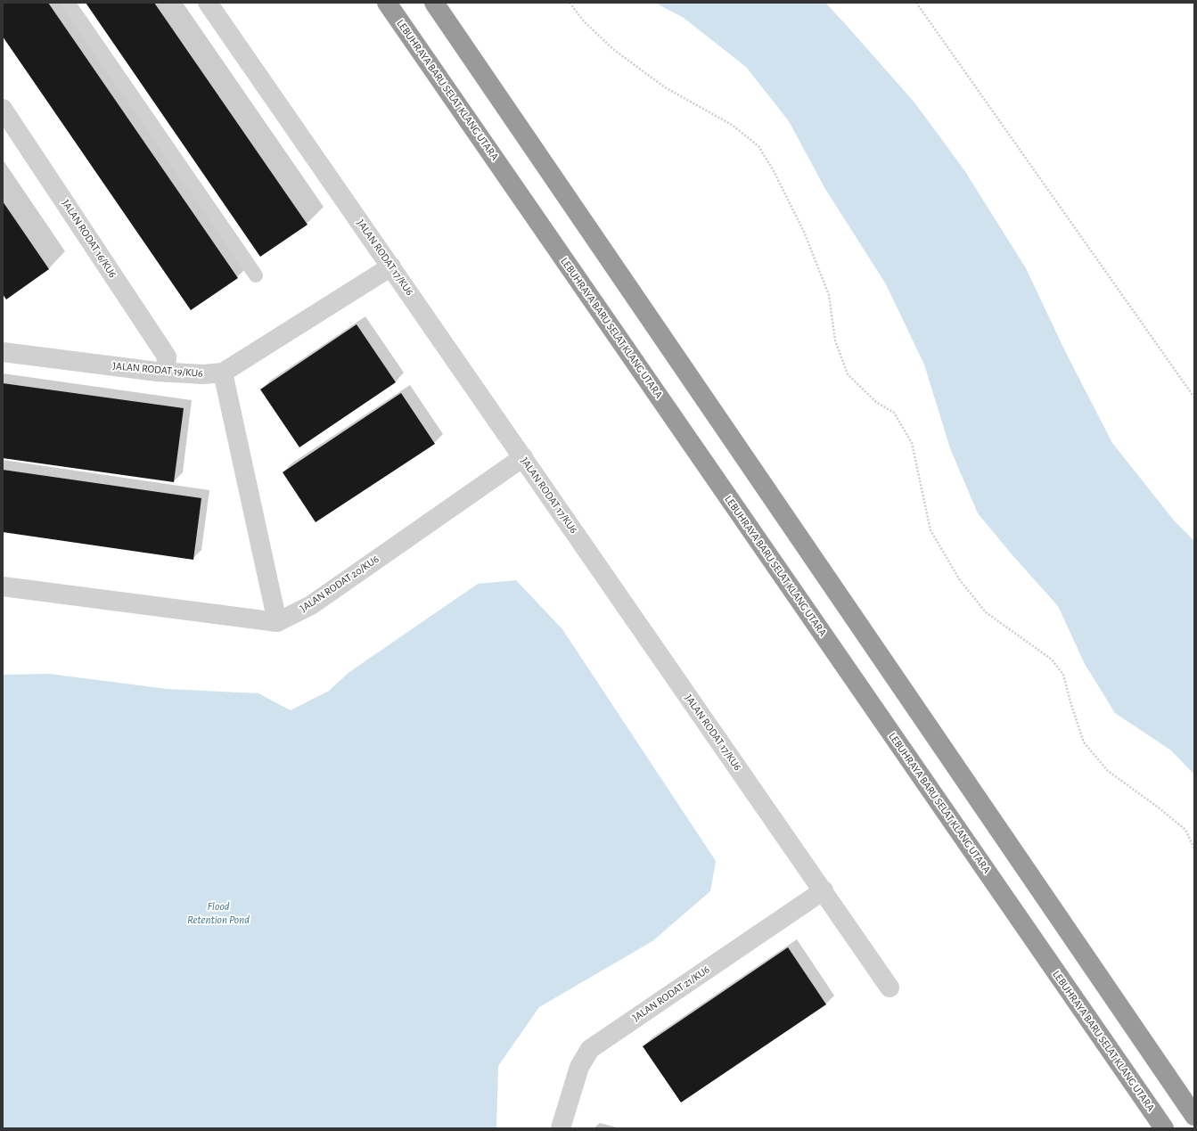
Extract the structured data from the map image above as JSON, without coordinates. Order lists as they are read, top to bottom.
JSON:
{
  "streets": {
    "highway": ["LEBUHRAYA BARU SELAT KLANG UTARA"],
    "street": [
      "JALAN RODAT 16/KU6",
      "JALAN RODAT 17/KU6",
      "JALAN RODAT 19/KU6",
      "JALAN RODAT 20/KU6",
      "JALAN RODAT 21/KU6"
    ]
  },
  "crossings": [
    ["JALAN RODAT 16/KU6", "JALAN RODAT 19/KU6"],
    ["JALAN RODAT 17/KU6", "JALAN RODAT 19/KU6"],
    ["JALAN RODAT 17/KU6", "JALAN RODAT 20/KU6"],
    ["JALAN RODAT 17/KU6", "JALAN RODAT 21/KU6"]
  ],
  "water": ["Flood Retention Pond"]
}
